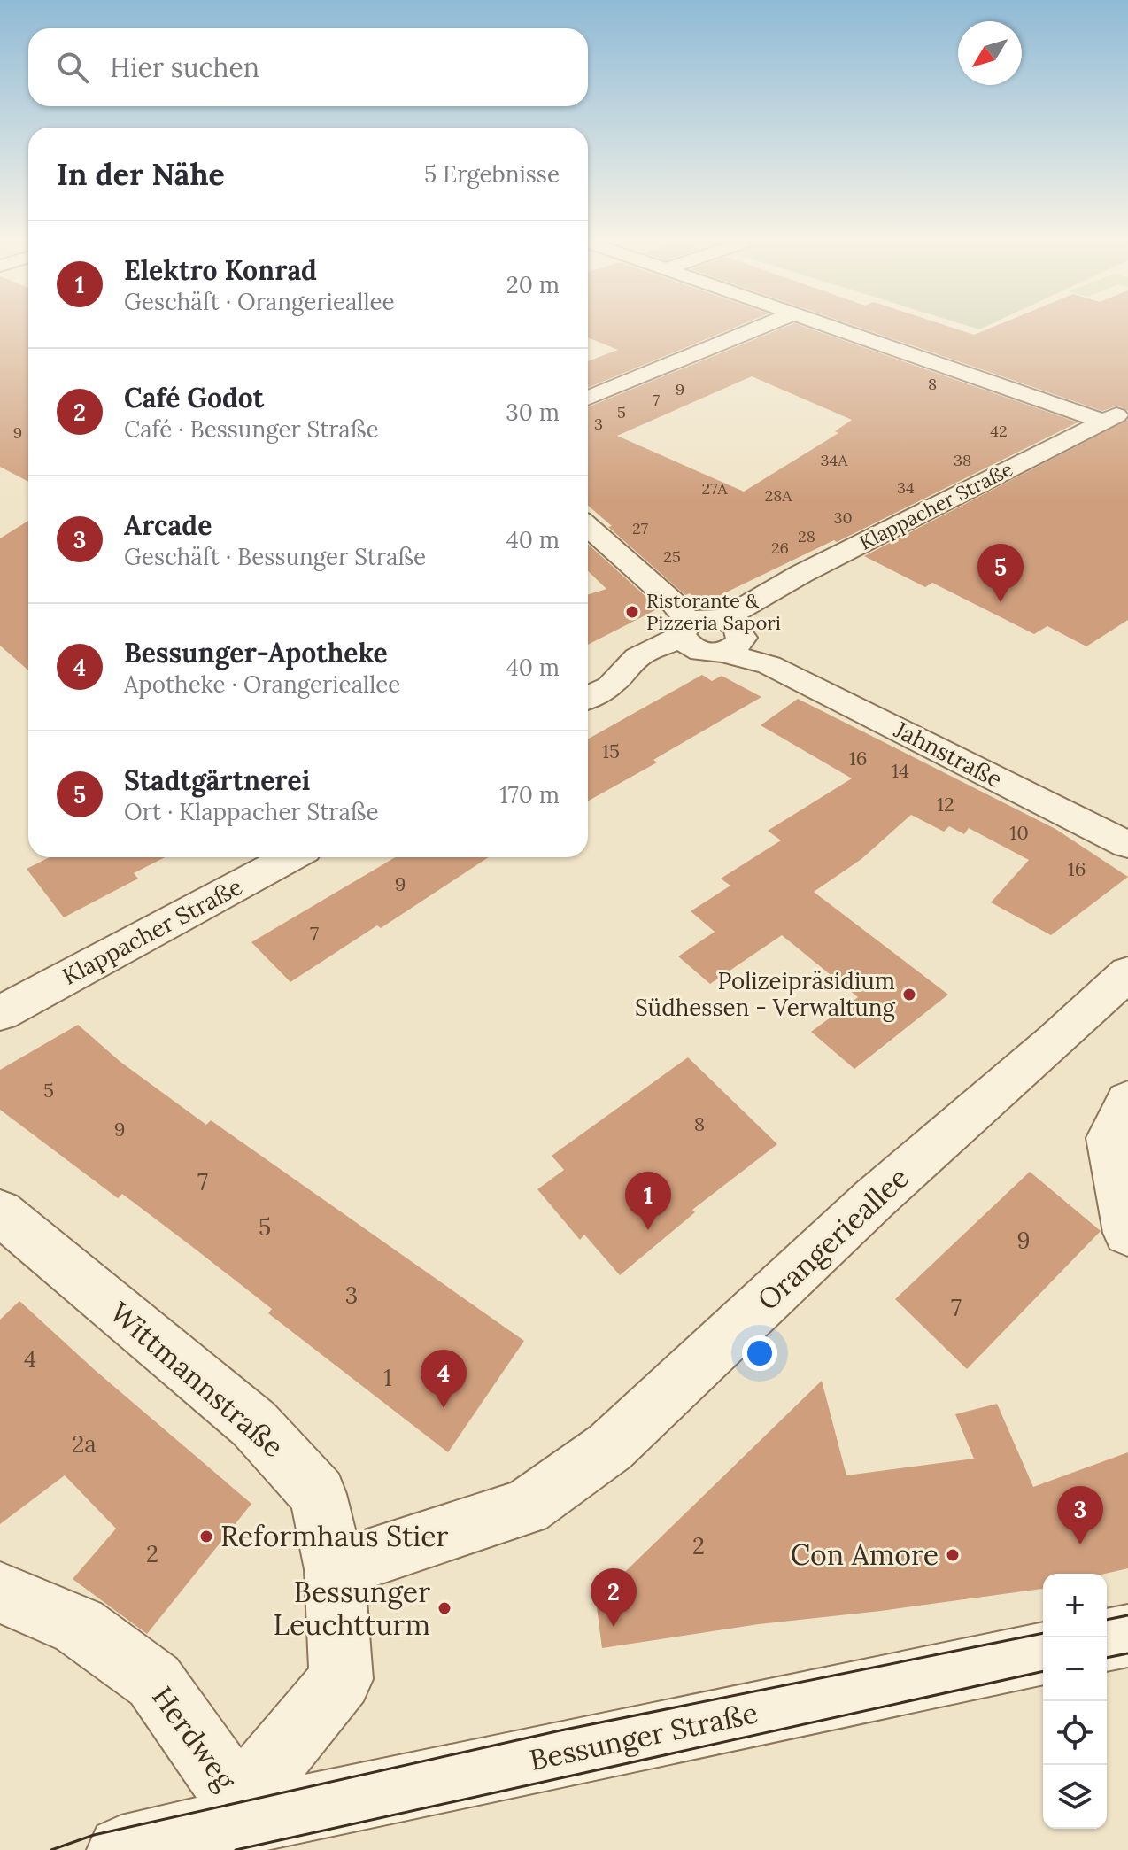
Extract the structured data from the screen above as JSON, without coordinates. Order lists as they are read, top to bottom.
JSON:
{
  "streets": {
    "street": [
      "Klappacher Straße",
      "Jahnstraße",
      "Orangerieallee",
      "Wittmannstraße",
      "Bessunger Straße",
      "Herdweg"
    ]
  },
  "crossings": [
    ["Klappacher Straße", "Jahnstraße"],
    ["Orangerieallee", "Wittmannstraße"],
    ["Wittmannstraße", "Bessunger Straße"],
    ["Wittmannstraße", "Herdweg"],
    ["Bessunger Straße", "Herdweg"]
  ],
  "places": [
    "Ristorante & Pizzeria Sapori",
    "Polizeipräsidium Südhessen - Verwaltung",
    "Reformhaus Stier",
    "Con Amore",
    "Bessunger Leuchtturm"
  ],
  "house_numbers": [
    "8",
    "9",
    "7",
    "5",
    "3",
    "42",
    "9",
    "34A",
    "38",
    "34",
    "27A",
    "28A",
    "30",
    "27",
    "28",
    "26",
    "25",
    "15",
    "16",
    "14",
    "12",
    "10",
    "16",
    "9",
    "7",
    "5",
    "8",
    "9",
    "7",
    "5",
    "9",
    "3",
    "7",
    "4",
    "1",
    "2a",
    "2",
    "2"
  ],
  "north": "bottom left",
  "page": {
    "search": "Hier suchen",
    "heading": ["In der Nähe", "5 Ergebnisse"],
    "list": [
      {
        "mark": "1",
        "name": "Elektro Konrad",
        "note": "Geschäft · Orangerieallee",
        "value": "20 m"
      },
      {
        "mark": "2",
        "name": "Café Godot",
        "note": "Café · Bessunger Straße",
        "value": "30 m"
      },
      {
        "mark": "3",
        "name": "Arcade",
        "note": "Geschäft · Bessunger Straße",
        "value": "40 m"
      },
      {
        "mark": "4",
        "name": "Bessunger-Apotheke",
        "note": "Apotheke · Orangerieallee",
        "value": "40 m"
      },
      {
        "mark": "5",
        "name": "Stadtgärtnerei",
        "note": "Ort · Klappacher Straße",
        "value": "170 m"
      }
    ],
    "pins": [
      "5",
      "1",
      "4",
      "3",
      "2"
    ],
    "map_buttons": ["+", "−"]
  }
}
